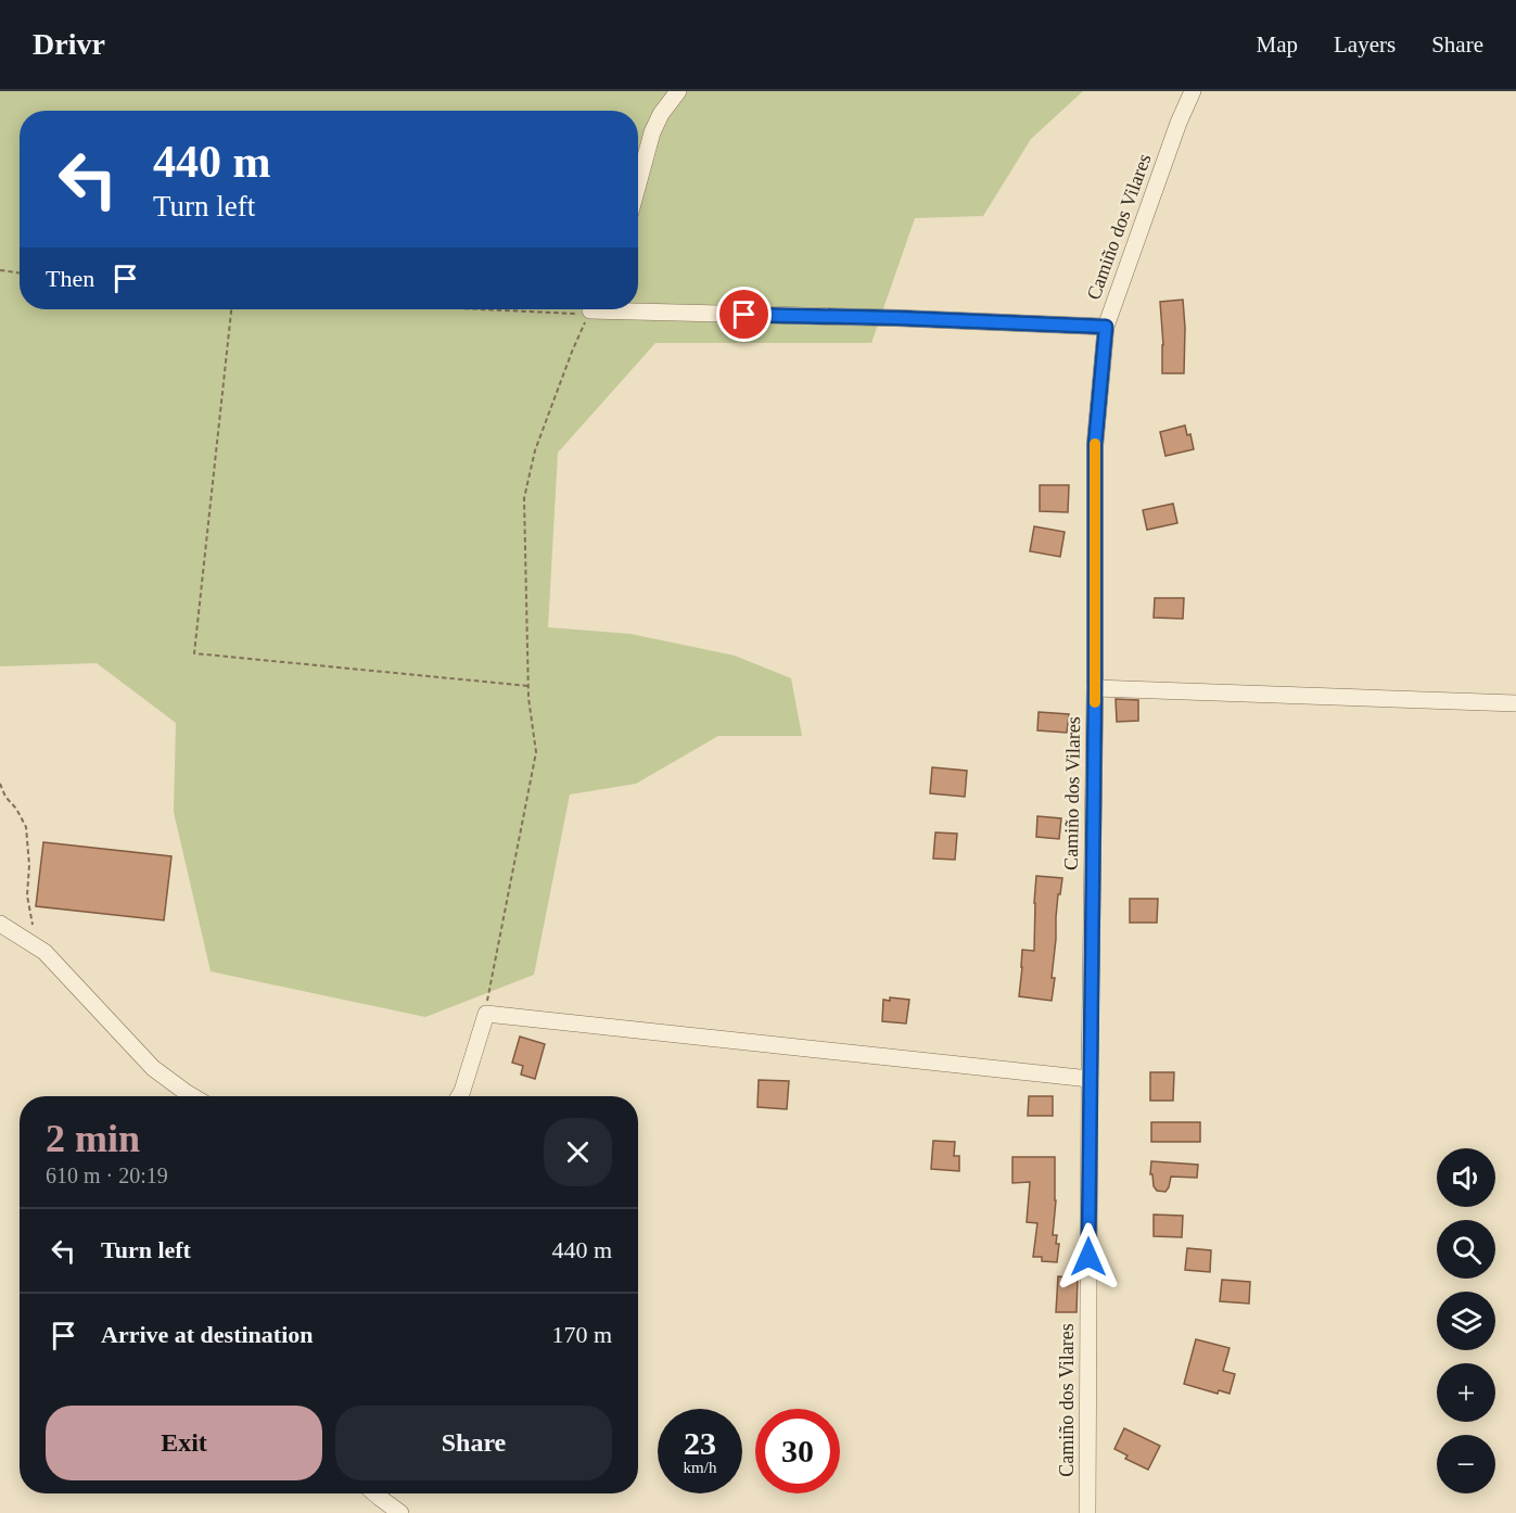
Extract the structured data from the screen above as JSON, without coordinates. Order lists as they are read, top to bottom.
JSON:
{
  "streets": {
    "street": ["Camiño dos Vilares"]
  },
  "page": {
    "header": "Drivr",
    "nav": ["Map", "Layers", "Share"],
    "turn": ["440 m", "Turn left"],
    "then": "Then",
    "heading": ["2 min", "610 m · 20:19"],
    "map_buttons": ["+", "−"],
    "list": [
      {
        "name": "Turn left",
        "value": "440 m"
      },
      {
        "name": "Arrive at destination",
        "value": "170 m"
      }
    ],
    "buttons": ["Exit", "Share"],
    "speed": "23 km/h",
    "limit": "30"
  }
}
